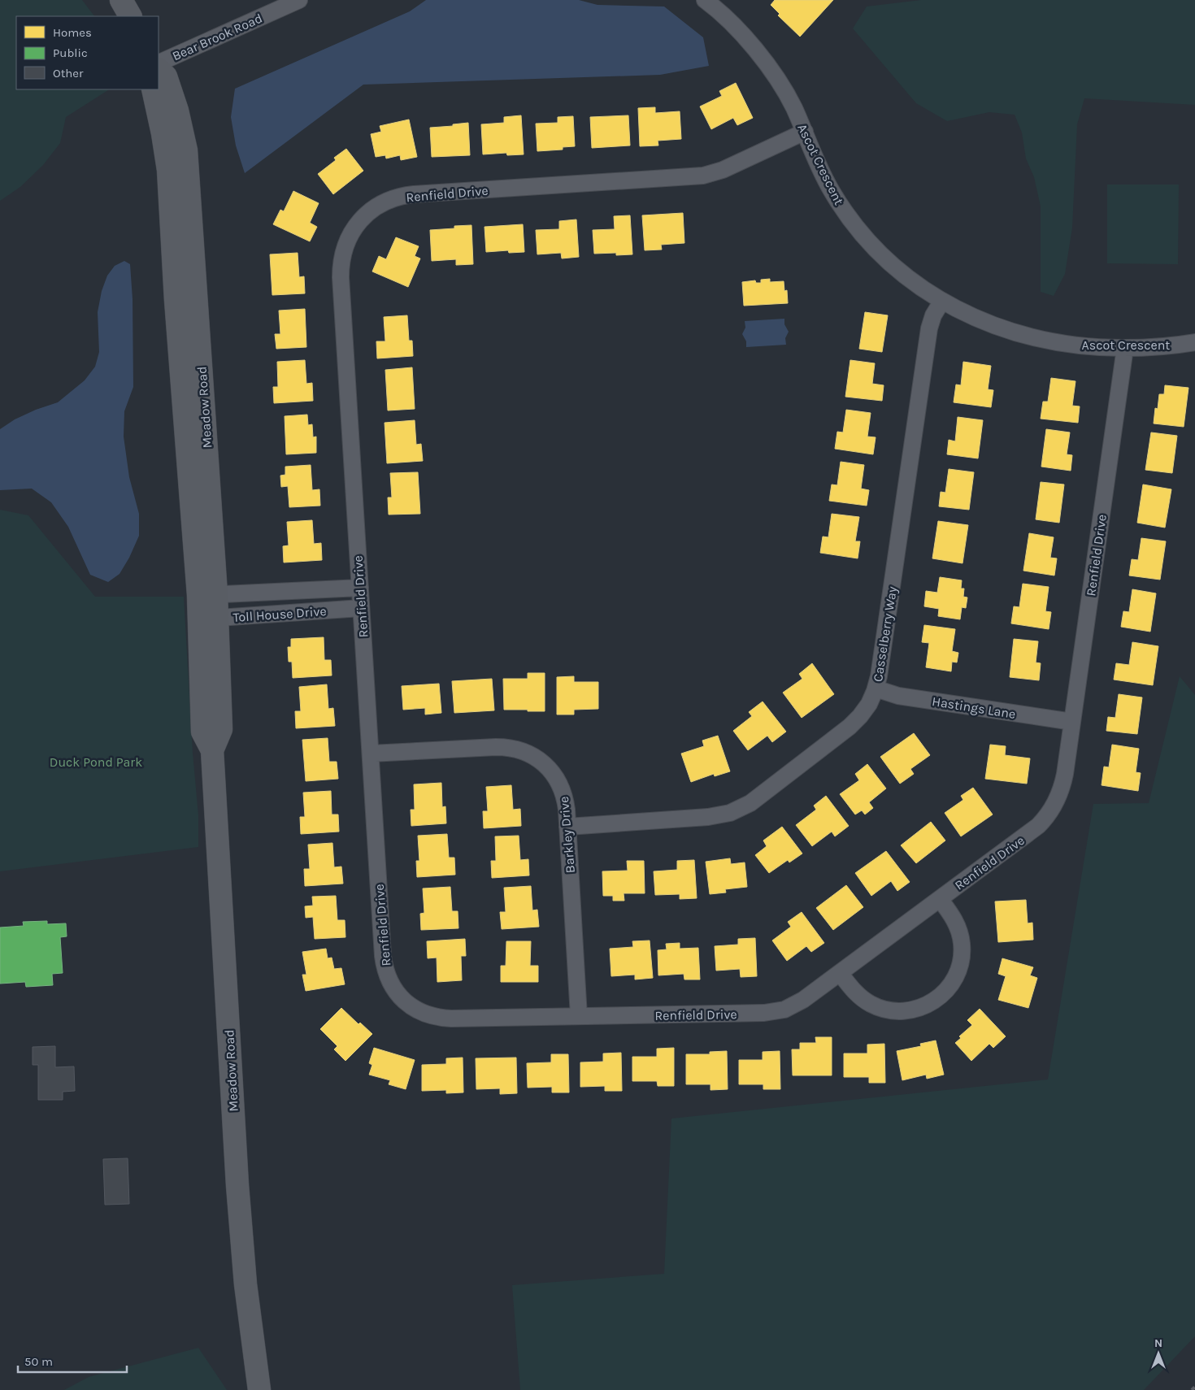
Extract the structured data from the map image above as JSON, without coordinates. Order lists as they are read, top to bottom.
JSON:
{
  "streets": {
    "street": [
      "Bear Brook Road",
      "Ascot Crescent",
      "Renfield Drive",
      "Meadow Road",
      "Toll House Drive",
      "Casselberry Way",
      "Hastings Lane",
      "Barkley Drive"
    ]
  },
  "crossings": [
    ["Ascot Crescent", "Renfield Drive"],
    ["Ascot Crescent", "Casselberry Way"],
    ["Renfield Drive", "Toll House Drive"],
    ["Renfield Drive", "Hastings Lane"],
    ["Renfield Drive", "Barkley Drive"],
    ["Meadow Road", "Toll House Drive"],
    ["Casselberry Way", "Hastings Lane"],
    ["Casselberry Way", "Barkley Drive"]
  ],
  "parks": ["Duck Pond Park"],
  "legend": ["Homes", "Public", "Other"],
  "scale_bar": "50 m",
  "north": "top"
}
